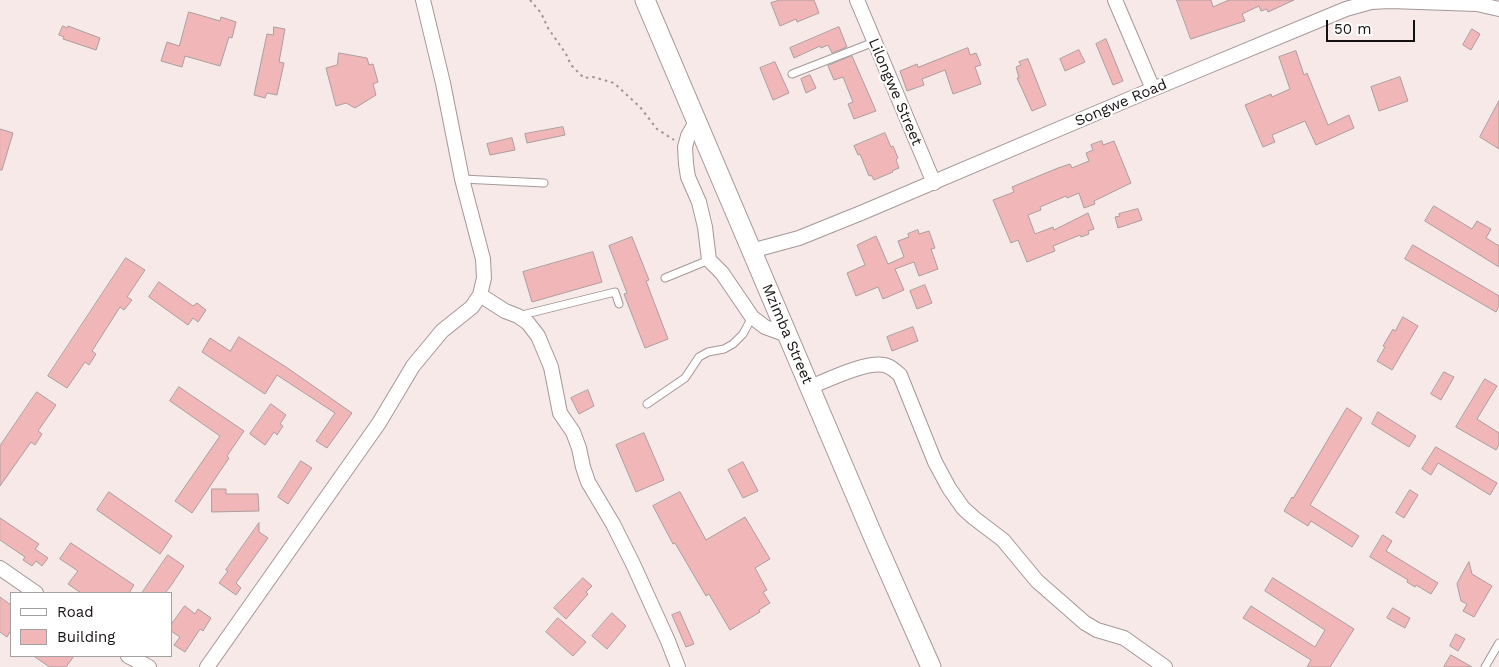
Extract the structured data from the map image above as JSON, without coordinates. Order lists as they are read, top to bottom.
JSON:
{
  "streets": {
    "main road": ["Mzimba Street"],
    "street": ["Lilongwe Street", "Songwe Road"]
  },
  "crossings": [
    ["Lilongwe Street", "Songwe Road"],
    ["Songwe Road", "Mzimba Street"]
  ],
  "legend": ["Road", "Building"],
  "scale_bar": "50 m"
}
